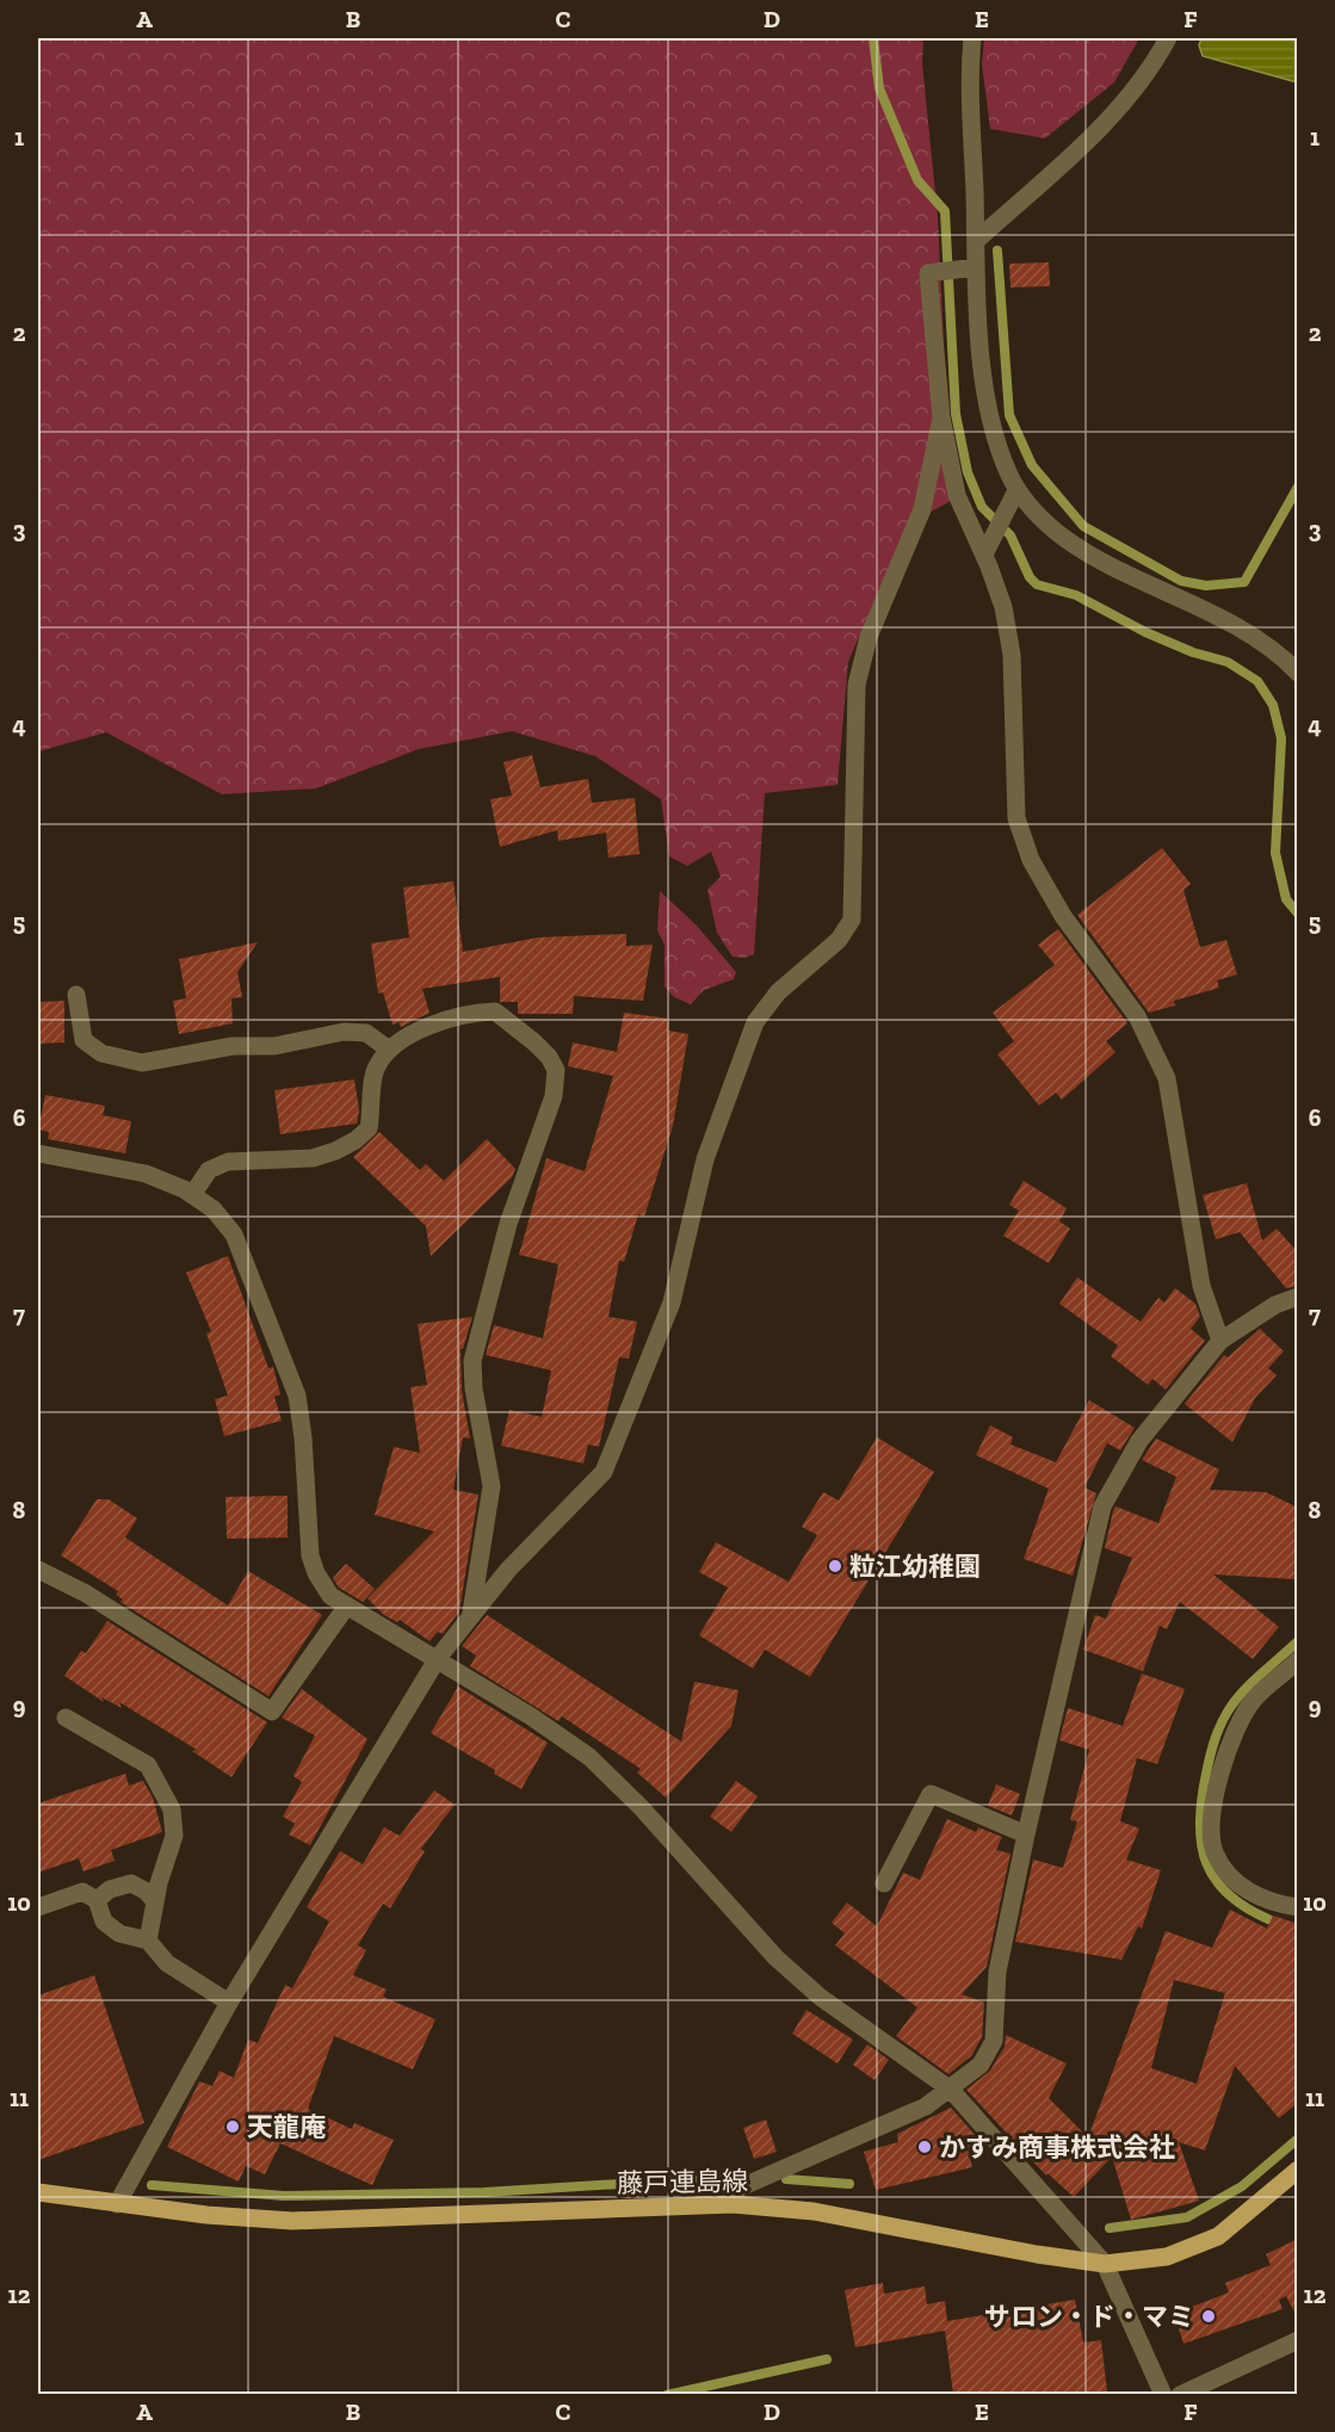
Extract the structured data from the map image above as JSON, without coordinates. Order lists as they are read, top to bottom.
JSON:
{
  "streets": {
    "main road": ["藤戸連島線"]
  },
  "places": [
    "粒江幼稚園",
    "天龍庵",
    "かすみ商事株式会社",
    "サロン・ド・マミ"
  ],
  "grid": {
    "columns": [
      "A",
      "B",
      "C",
      "D",
      "E",
      "F"
    ],
    "rows": [
      "1",
      "2",
      "3",
      "4",
      "5",
      "6",
      "7",
      "8",
      "9",
      "10",
      "11",
      "12"
    ]
  }
}
